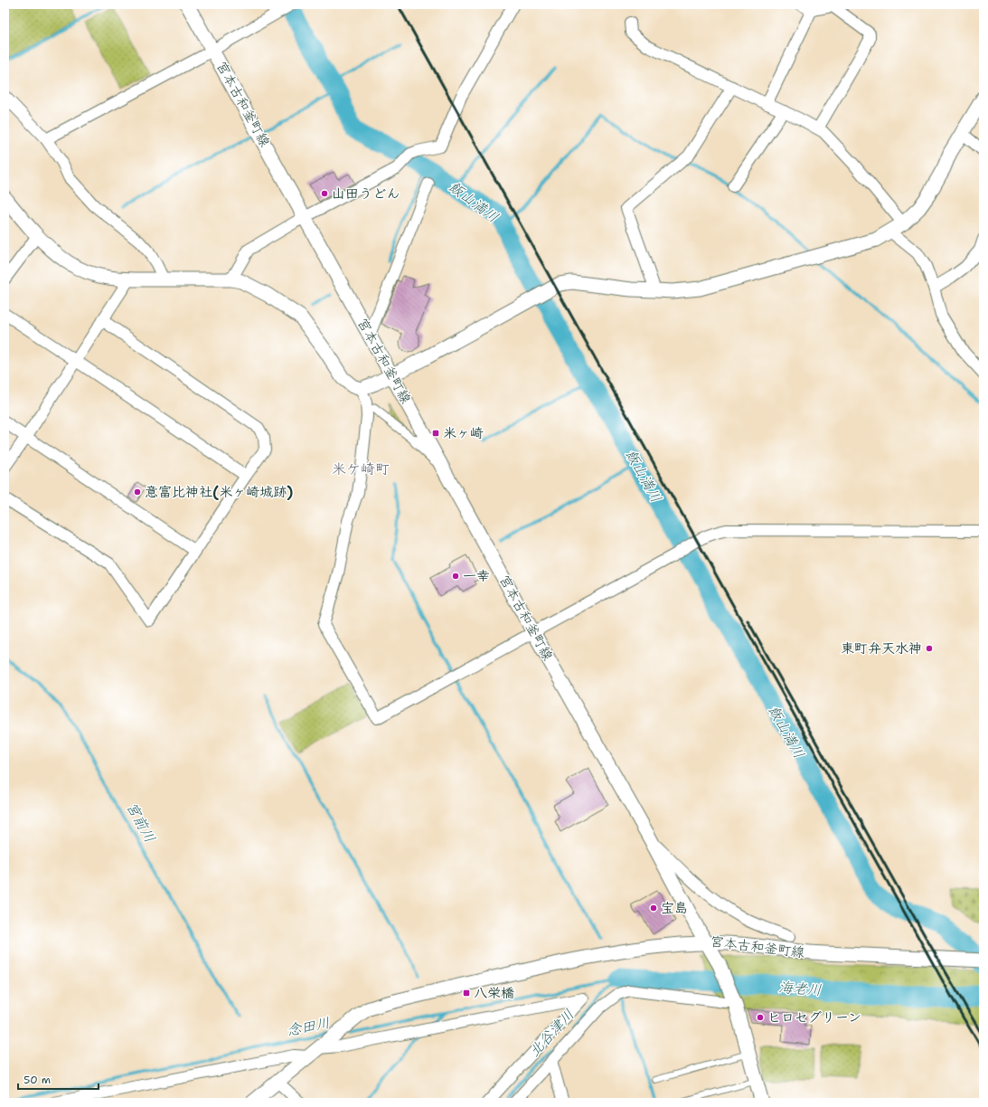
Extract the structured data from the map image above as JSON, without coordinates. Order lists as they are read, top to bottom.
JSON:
{
  "streets": {
    "street": ["宮本古和釜町線"]
  },
  "districts": ["米ケ崎町"],
  "water": [
    "飯山満川",
    "宮前川",
    "海老川",
    "念田川",
    "北谷津川"
  ],
  "places": {
    "other": [
      "山田うどん",
      "意富比神社(米ヶ崎城跡)",
      "一幸",
      "東町弁天水神",
      "宝島",
      "ヒロセグリーン"
    ],
    "transit": ["米ヶ崎", "八栄橋"]
  },
  "scale_bar": "50 m"
}
